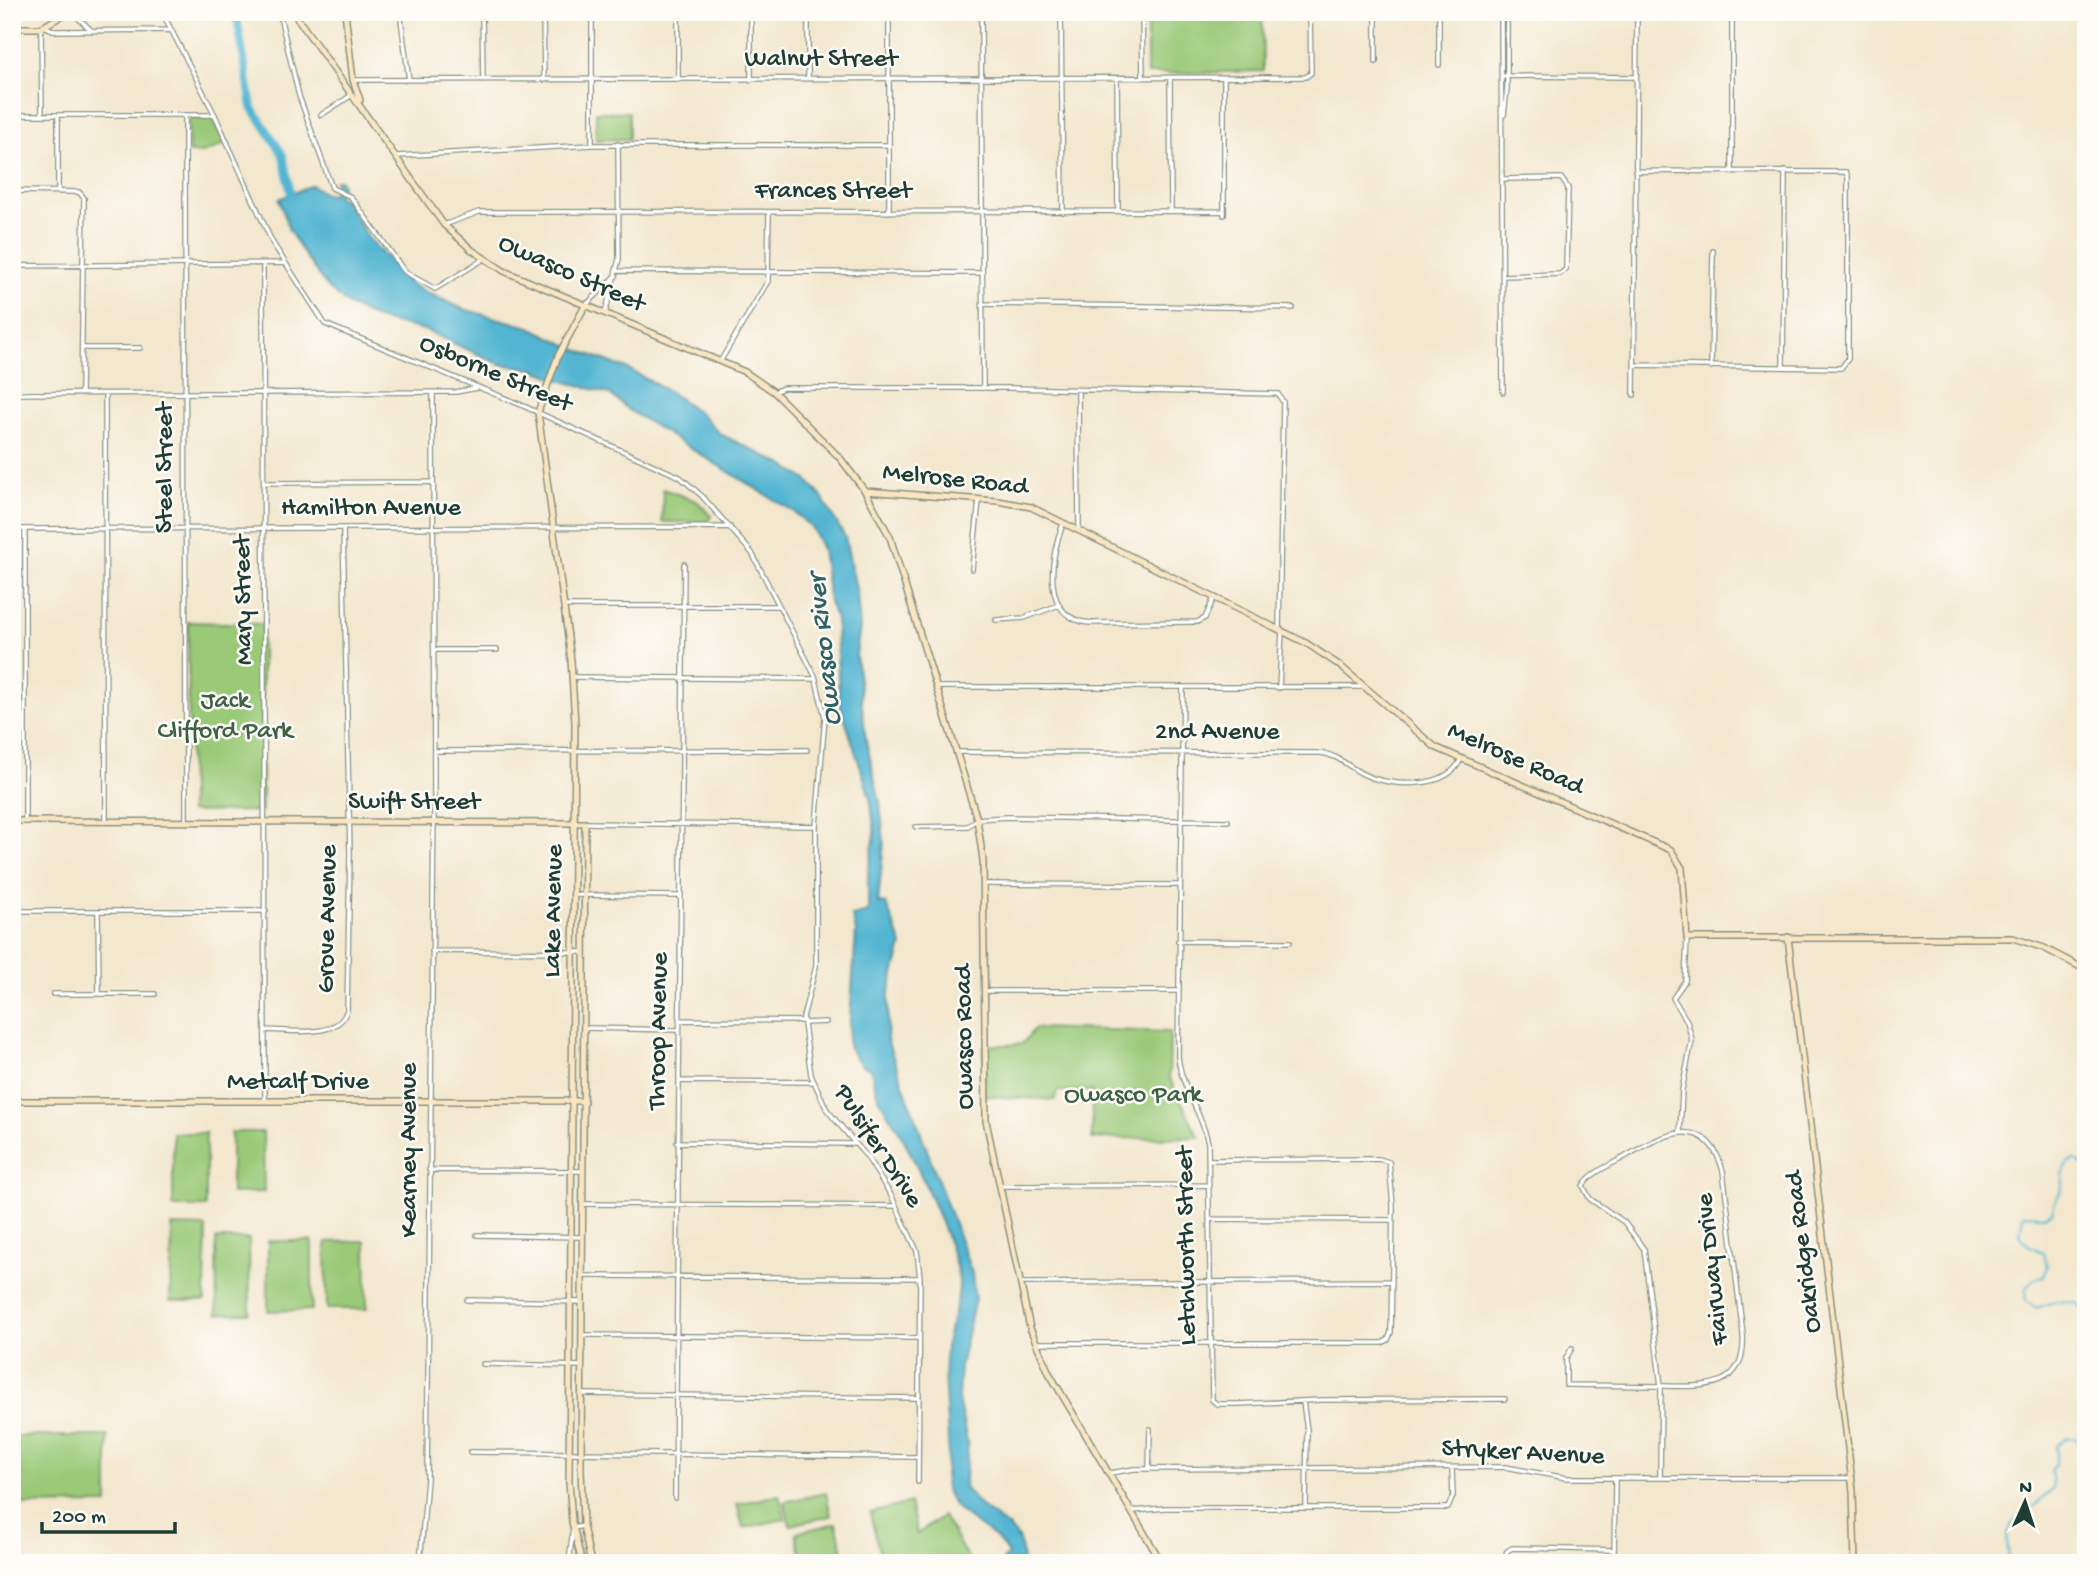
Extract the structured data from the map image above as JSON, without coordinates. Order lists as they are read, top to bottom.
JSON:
{
  "streets": {
    "main road": [
      "Owasco Street",
      "Melrose Road",
      "Swift Street",
      "Lake Avenue",
      "Owasco Road",
      "Metcalf Drive",
      "Oakridge Road"
    ],
    "street": [
      "Walnut Street",
      "Frances Street",
      "Osborne Street",
      "Steel Street",
      "Hamilton Avenue",
      "Mary Street",
      "2nd Avenue",
      "Grove Avenue",
      "Throop Avenue",
      "Pulsifer Drive",
      "Kearney Avenue",
      "Letchworth Street",
      "Fairway Drive",
      "Stryker Avenue"
    ]
  },
  "crossings": [
    ["Walnut Street", "Frances Street"],
    ["Frances Street", "Owasco Street"],
    ["Owasco Street", "Melrose Road"],
    ["Owasco Street", "Lake Avenue"],
    ["Owasco Street", "Owasco Road"],
    ["Osborne Street", "Hamilton Avenue"],
    ["Osborne Street", "Lake Avenue"],
    ["Osborne Street", "Pulsifer Drive"],
    ["Steel Street", "Hamilton Avenue"],
    ["Steel Street", "Swift Street"],
    ["Melrose Road", "2nd Avenue"],
    ["Melrose Road", "Owasco Road"],
    ["Hamilton Avenue", "Mary Street"],
    ["Hamilton Avenue", "Lake Avenue"],
    ["Hamilton Avenue", "Grove Avenue"],
    ["Hamilton Avenue", "Kearney Avenue"],
    ["Mary Street", "Swift Street"],
    ["Mary Street", "Grove Avenue"],
    ["Mary Street", "Metcalf Drive"],
    ["2nd Avenue", "Owasco Road"],
    ["2nd Avenue", "Letchworth Street"],
    ["Swift Street", "Lake Avenue"],
    ["Swift Street", "Grove Avenue"],
    ["Swift Street", "Throop Avenue"],
    ["Swift Street", "Pulsifer Drive"],
    ["Swift Street", "Kearney Avenue"],
    ["Lake Avenue", "Metcalf Drive"],
    ["Owasco Road", "Stryker Avenue"],
    ["Metcalf Drive", "Kearney Avenue"],
    ["Oakridge Road", "Stryker Avenue"]
  ],
  "water": ["Owasco River"],
  "parks": ["Jack Clifford Park", "Owasco Park"],
  "scale_bar": "200 m",
  "north": "top"
}
